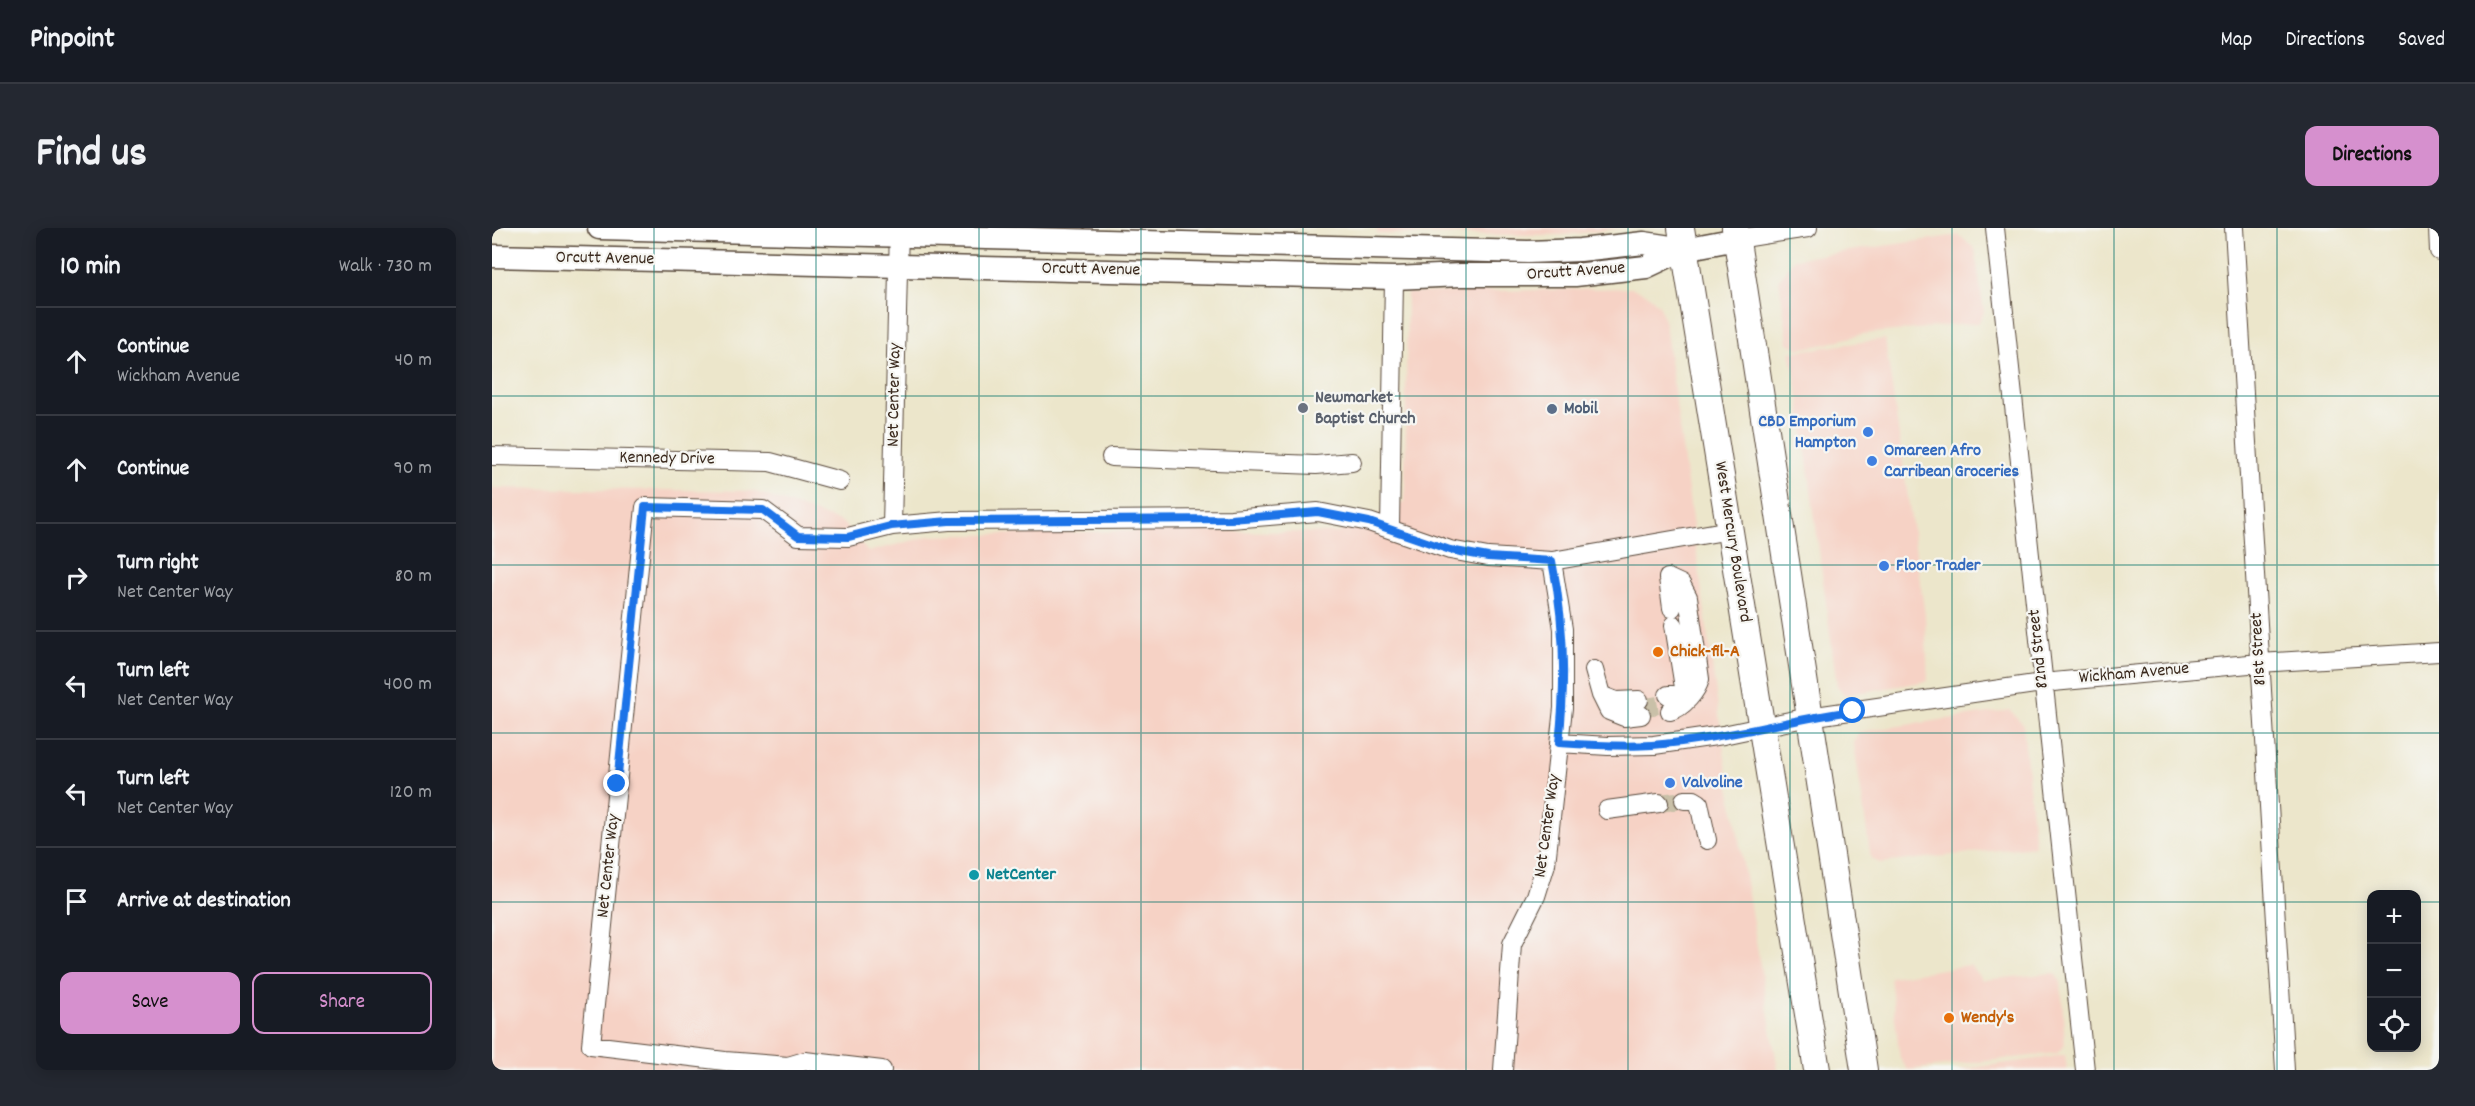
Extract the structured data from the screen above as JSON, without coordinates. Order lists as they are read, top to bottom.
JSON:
{
  "streets": {
    "highway": ["West Mercury Boulevard"],
    "main road": ["Orcutt Avenue"],
    "street": [
      "Net Center Way",
      "Kennedy Drive",
      "82nd Street",
      "81st Street",
      "Wickham Avenue"
    ]
  },
  "crossings": [
    ["Orcutt Avenue", "Net Center Way"],
    ["Orcutt Avenue", "West Mercury Boulevard"],
    ["Net Center Way", "Wickham Avenue"],
    ["West Mercury Boulevard", "Wickham Avenue"],
    ["82nd Street", "Wickham Avenue"],
    ["81st Street", "Wickham Avenue"]
  ],
  "places": [
    "Newmarket Baptist Church",
    "Mobil",
    "CBD Emporium Hampton",
    "Omareen Afro Carribean Groceries",
    "Floor Trader",
    "Chick-fil-A",
    "Valvoline",
    "NetCenter",
    "Wendy's"
  ],
  "page": {
    "header": "Pinpoint",
    "nav": ["Map", "Directions", "Saved"],
    "title": "Find us",
    "buttons": [
      "Directions",
      ["Save", "Share"]
    ],
    "heading": ["10 min", "Walk · 730 m"],
    "list": [
      ["Continue", "Wickham Avenue", "40 m"],
      ["Continue", "90 m"],
      ["Turn right", "Net Center Way", "80 m"],
      ["Turn left", "Net Center Way", "400 m"],
      ["Turn left", "Net Center Way", "120 m"],
      "Arrive at destination"
    ],
    "map_buttons": ["+", "−"]
  }
}
